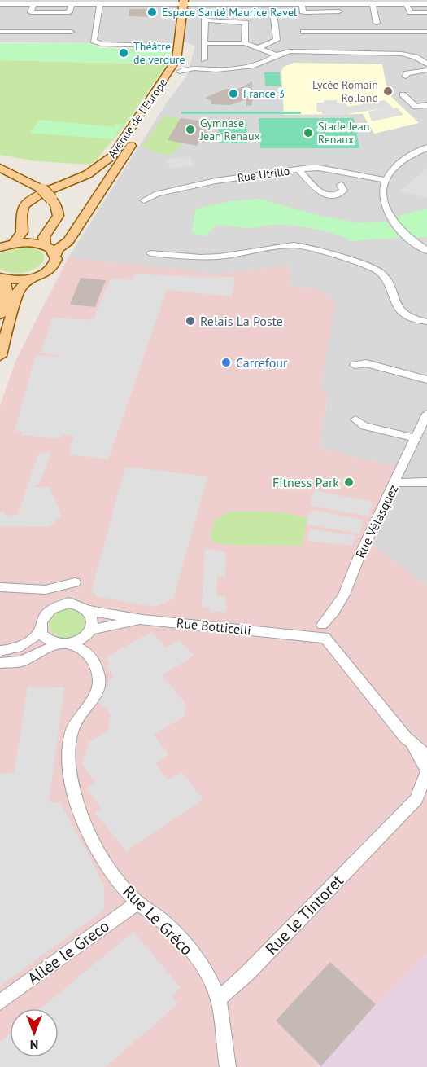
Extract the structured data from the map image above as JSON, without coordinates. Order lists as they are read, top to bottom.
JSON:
{
  "streets": {
    "main road": ["Avenue de l'Europe"],
    "street": [
      "Rue Utrillo",
      "Rue Vélasquez",
      "Rue Botticelli",
      "Rue le Tintoret",
      "Rue Le Gréco",
      "Allée le Greco"
    ]
  },
  "crossings": [
    ["Rue Vélasquez", "Rue Botticelli"],
    ["Rue Botticelli", "Rue Le Gréco"],
    ["Rue le Tintoret", "Rue Le Gréco"],
    ["Rue Le Gréco", "Allée le Greco"]
  ],
  "places": [
    "Espace Santé Maurice Ravel",
    "Théâtre de verdure",
    "Lycée Romain Rolland",
    "France 3",
    "Gymnase Jean Renaux",
    "Stade Jean Renaux",
    "Relais La Poste",
    "Carrefour",
    "Fitness Park"
  ],
  "north": "bottom"
}
